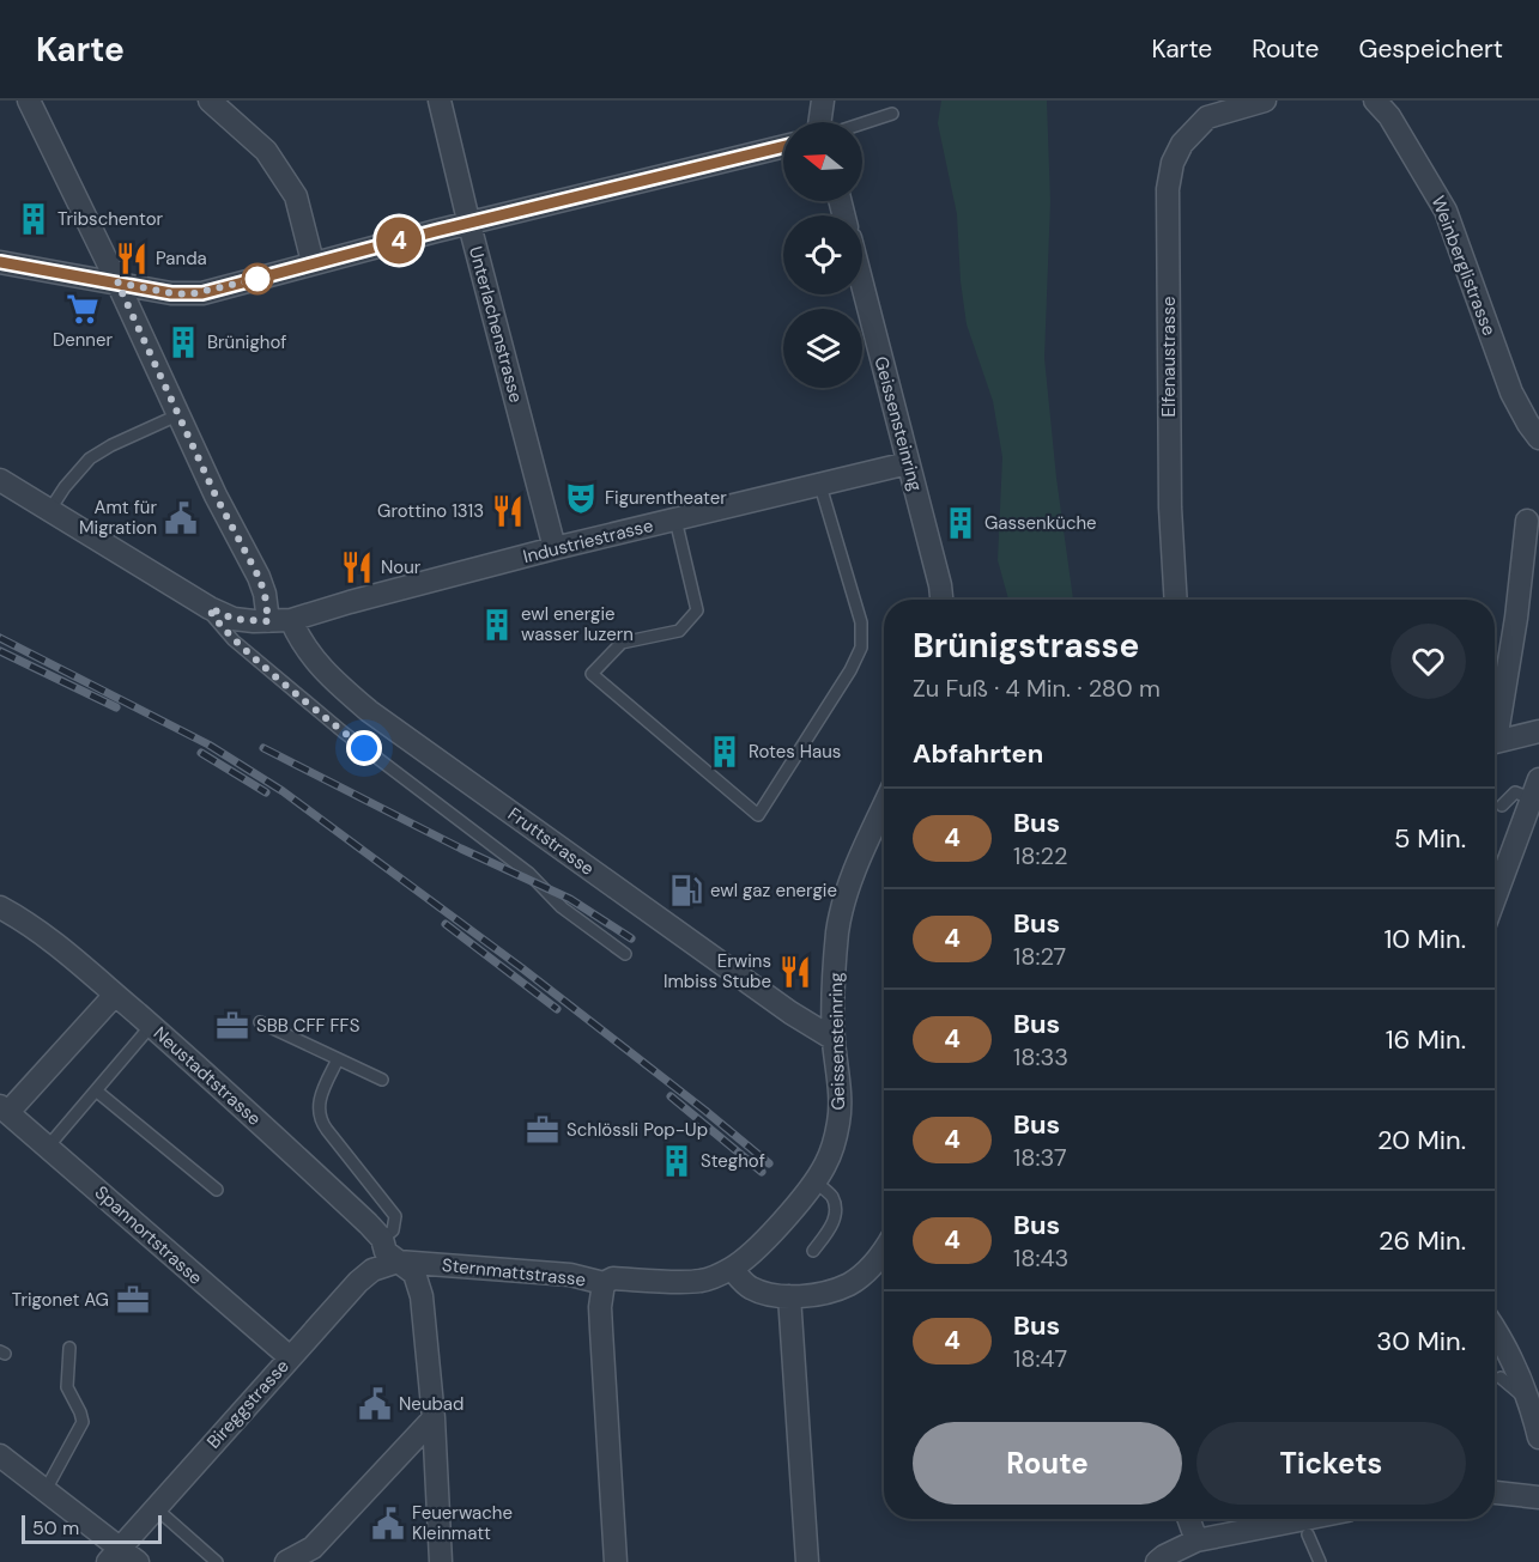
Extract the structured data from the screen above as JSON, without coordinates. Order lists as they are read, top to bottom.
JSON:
{
  "streets": {
    "street": [
      "Weinberglistrasse",
      "Unterlachenstrasse",
      "Elfenaustrasse",
      "Geissensteinring",
      "Industriestrasse",
      "Fruttstrasse",
      "Neustadtstrasse",
      "Spannortstrasse",
      "Sternmattstrasse",
      "Bireggstrasse"
    ]
  },
  "crossings": [
    ["Unterlachenstrasse", "Industriestrasse"],
    ["Geissensteinring", "Industriestrasse"],
    ["Geissensteinring", "Fruttstrasse"],
    ["Geissensteinring", "Sternmattstrasse"],
    ["Industriestrasse", "Fruttstrasse"],
    ["Neustadtstrasse", "Spannortstrasse"],
    ["Neustadtstrasse", "Sternmattstrasse"],
    ["Neustadtstrasse", "Bireggstrasse"],
    ["Spannortstrasse", "Bireggstrasse"],
    ["Sternmattstrasse", "Bireggstrasse"]
  ],
  "places": {
    "building": [
      "Tribschentor",
      "Brünighof",
      "Gassenküche",
      "ewl energie wasser luzern",
      "Rotes Haus",
      "Steghof"
    ],
    "restaurant": [
      "Panda",
      "Grottino 1313",
      "Nour",
      "Erwins Imbiss Stube"
    ],
    "supermarket": ["Denner"],
    "theatre": ["Figurentheater"],
    "public building": ["Amt für Migration", "Neubad", "Feuerwache Kleinmatt"],
    "fuel station": ["ewl gaz energie"],
    "office": ["SBB CFF FFS", "Schlössli Pop-Up", "Trigonet AG"]
  },
  "lines": ["bus line 4"],
  "scale_bar": "50 m",
  "north": "left",
  "page": {
    "header": "Karte",
    "nav": ["Karte", "Route", "Gespeichert"],
    "on_map": "4",
    "heading": [
      ["Brünigstrasse", "Zu Fuß · 4 Min. · 280 m"],
      "Abfahrten"
    ],
    "list": [
      {
        "mark": "4",
        "name": "Bus",
        "note": "18:22",
        "value": "5 Min."
      },
      {
        "mark": "4",
        "name": "Bus",
        "note": "18:27",
        "value": "10 Min."
      },
      {
        "mark": "4",
        "name": "Bus",
        "note": "18:33",
        "value": "16 Min."
      },
      {
        "mark": "4",
        "name": "Bus",
        "note": "18:37",
        "value": "20 Min."
      },
      {
        "mark": "4",
        "name": "Bus",
        "note": "18:43",
        "value": "26 Min."
      },
      {
        "mark": "4",
        "name": "Bus",
        "note": "18:47",
        "value": "30 Min."
      }
    ],
    "buttons": ["Route", "Tickets"],
    "scale": "50 m"
  }
}
